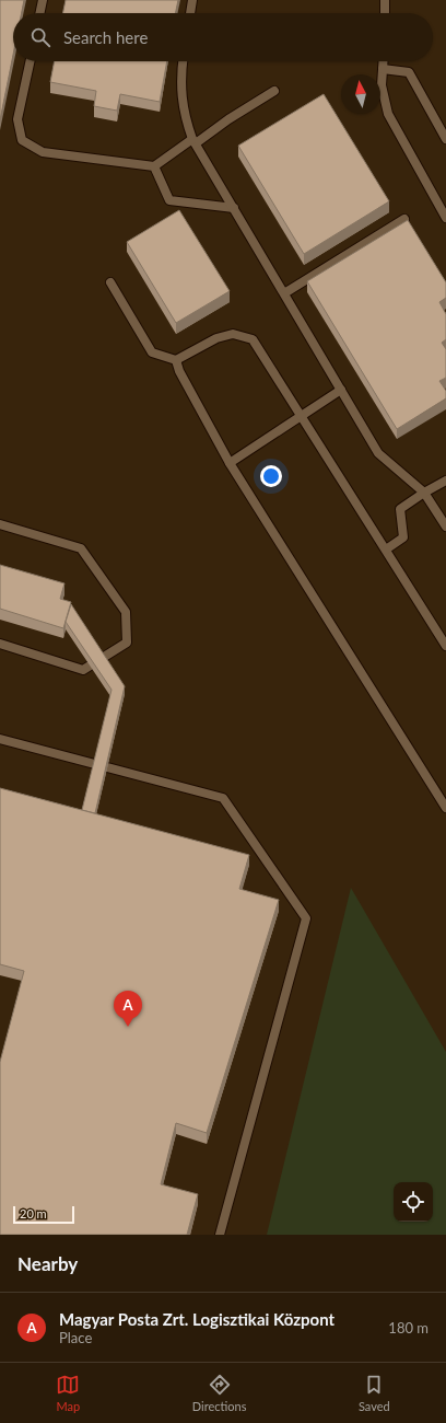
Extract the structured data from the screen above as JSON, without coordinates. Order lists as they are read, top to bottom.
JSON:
{
  "scale_bar": "20 m",
  "north": "top",
  "page": {
    "search": "Search here",
    "pins": "A",
    "scale": "20 m",
    "heading": "Nearby",
    "list": [
      {
        "mark": "A",
        "name": "Magyar Posta Zrt. Logisztikai Központ",
        "note": "Place",
        "value": "180 m"
      }
    ],
    "nav": ["Map", "Directions", "Saved"]
  }
}
